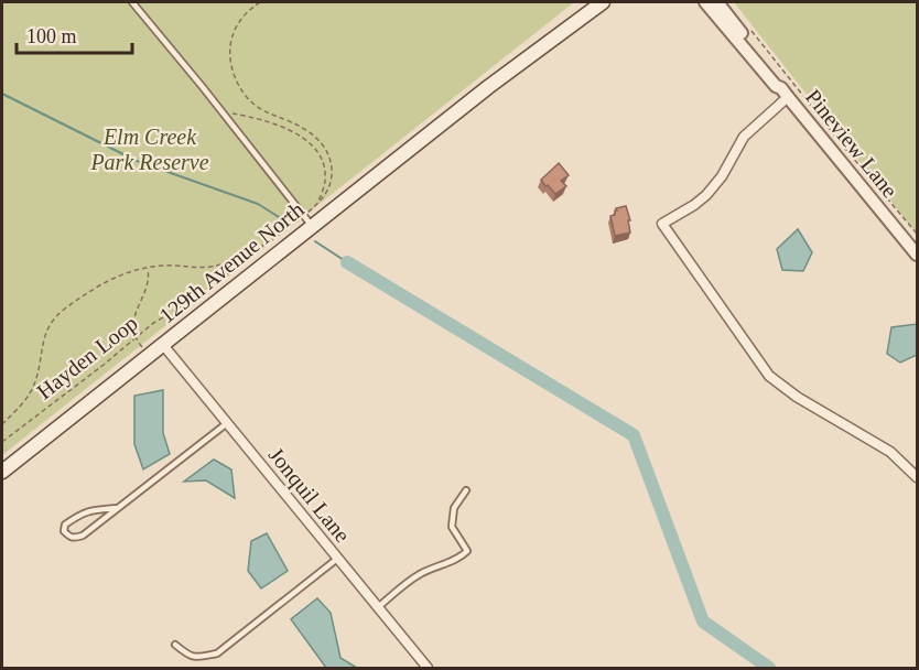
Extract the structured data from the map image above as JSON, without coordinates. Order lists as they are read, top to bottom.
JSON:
{
  "streets": {
    "main road": ["129th Avenue North"],
    "street": ["Pineview Lane", "Jonquil Lane"],
    "path": ["Hayden Loop"]
  },
  "crossings": [
    ["129th Avenue North", "Jonquil Lane"]
  ],
  "parks": ["Elm Creek Park Reserve"],
  "scale_bar": "100 m"
}
